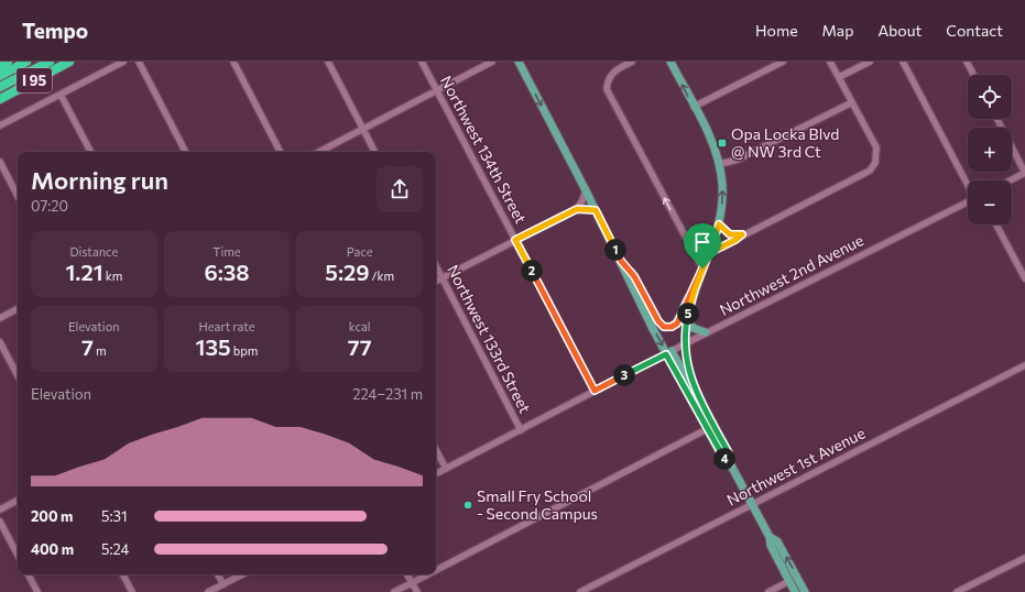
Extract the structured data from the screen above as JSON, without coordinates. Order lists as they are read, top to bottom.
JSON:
{
  "streets": {
    "highway": ["I 95"],
    "street": [
      "Northwest 134th Street",
      "Northwest 2nd Avenue",
      "Northwest 133rd Street",
      "Northwest 1st Avenue"
    ]
  },
  "crossings": [
    ["Northwest 134th Street", "Northwest 2nd Avenue"],
    ["Northwest 2nd Avenue", "Northwest 133rd Street"]
  ],
  "places": {
    "transit": ["Opa Locka Blvd @ NW 3rd Ct"],
    "other": ["Small Fry School - Second Campus"]
  },
  "page": {
    "header": "Tempo",
    "nav": [
      "Home",
      "Map",
      "About",
      "Contact"
    ],
    "map_buttons": ["+", "−"],
    "heading": ["Morning run", "07:20"],
    "stats": [
      ["Distance", "1.21 km"],
      ["Time", "6:38"],
      ["Pace", "5:29 /km"],
      ["Elevation", "7 m"],
      ["Heart rate", "135 bpm"],
      ["kcal", "77"]
    ],
    "pins": [
      "1",
      "2",
      "5",
      "3",
      "4"
    ],
    "chart": ["Elevation", "224–231 m"],
    "list": [
      {
        "name": "200 m",
        "note": "5:31"
      },
      {
        "name": "400 m",
        "note": "5:24"
      }
    ]
  }
}
